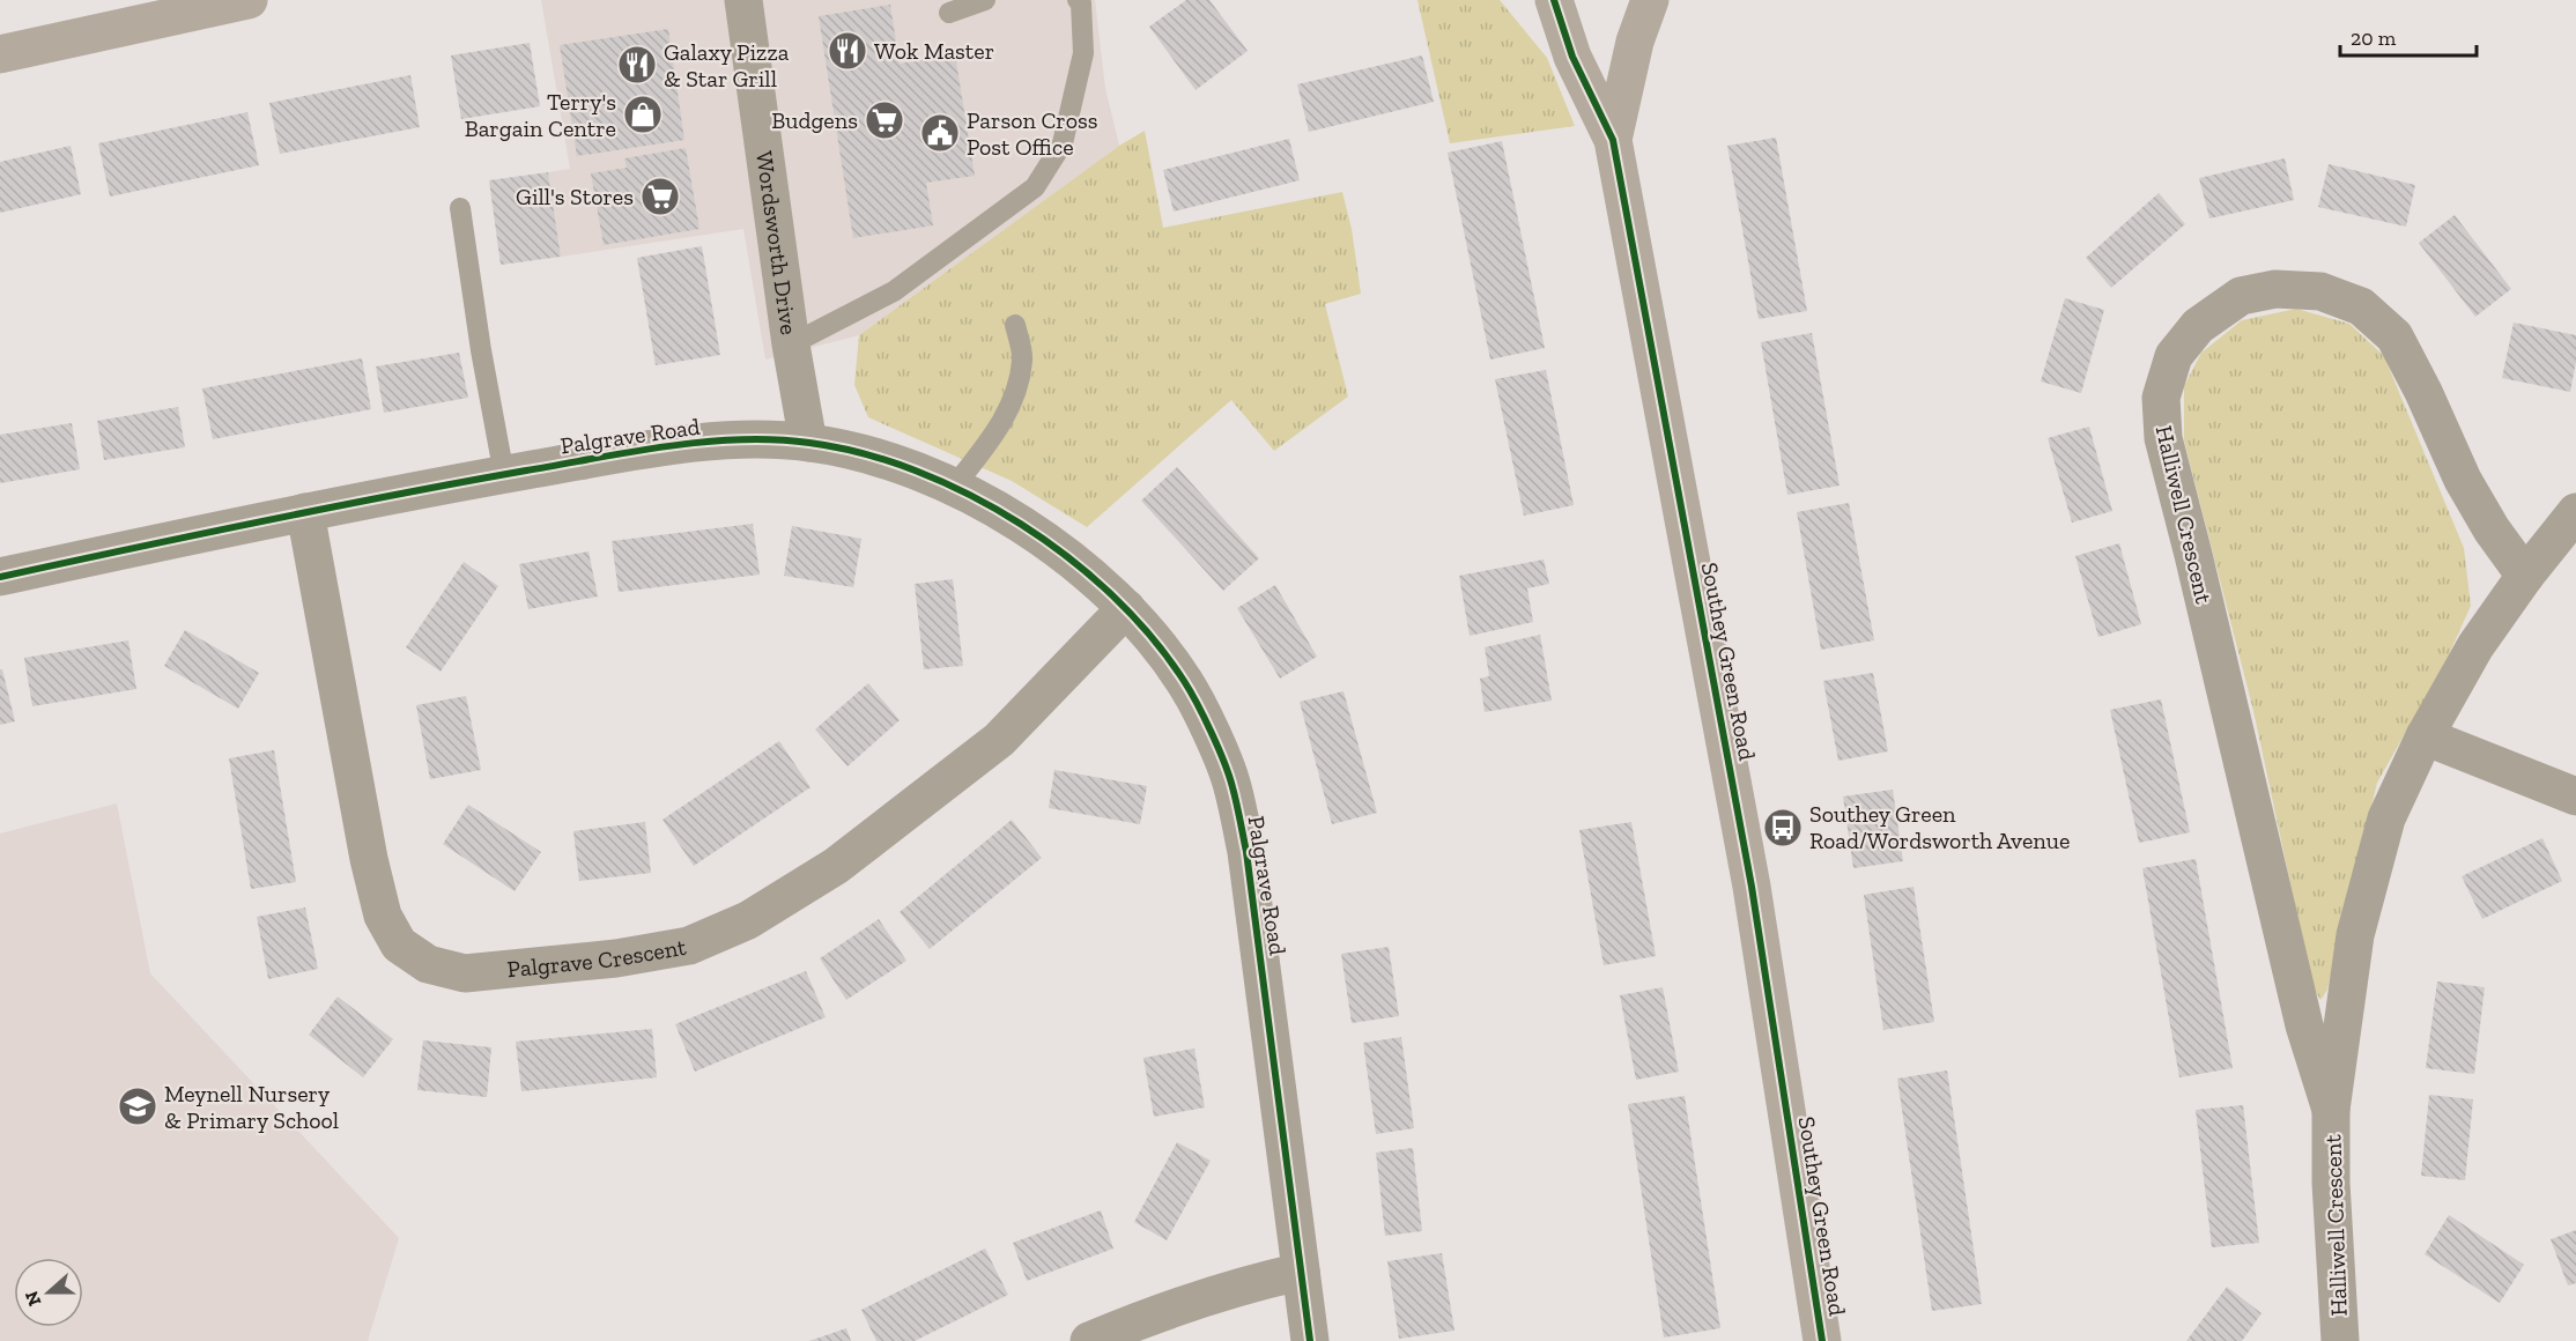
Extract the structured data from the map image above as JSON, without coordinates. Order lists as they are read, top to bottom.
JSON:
{
  "streets": {
    "street": [
      "Wordsworth Drive",
      "Palgrave Road",
      "Halliwell Crescent",
      "Southey Green Road",
      "Palgrave Crescent"
    ]
  },
  "crossings": [
    ["Wordsworth Drive", "Palgrave Road"],
    ["Palgrave Road", "Palgrave Crescent"]
  ],
  "places": {
    "restaurant": ["Wok Master", "Galaxy Pizza & Star Grill"],
    "shop": ["Terry's Bargain Centre"],
    "supermarket": ["Budgens", "Gill's Stores"],
    "public building": ["Parson Cross Post Office"],
    "bus stop": ["Southey Green Road/Wordsworth Avenue"],
    "school or university": ["Meynell Nursery & Primary School"]
  },
  "scale_bar": "20 m",
  "north": "left"
}
